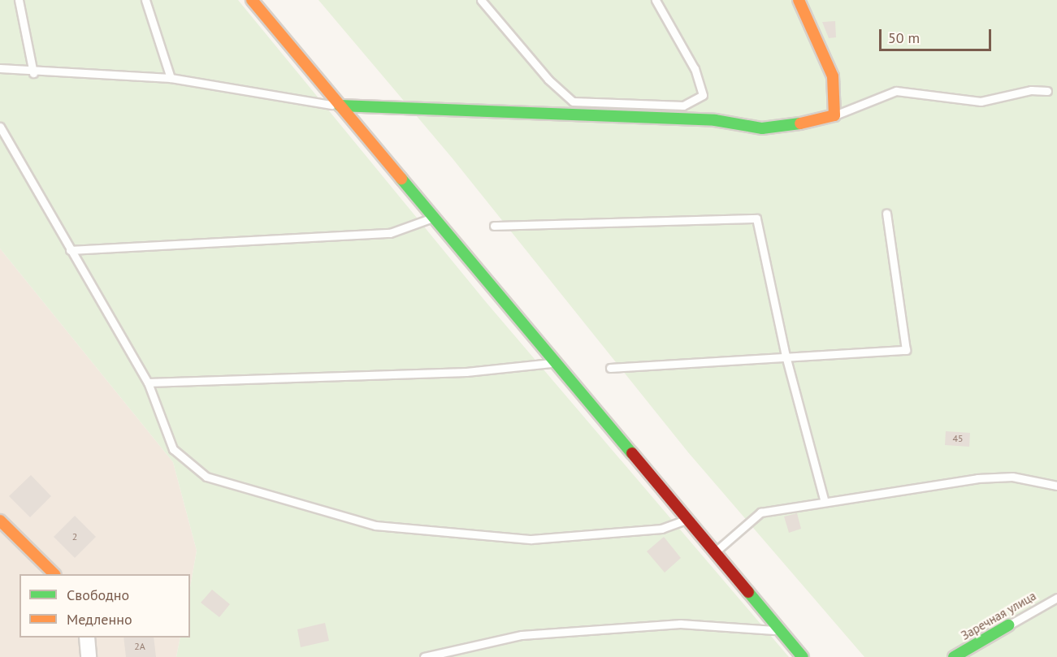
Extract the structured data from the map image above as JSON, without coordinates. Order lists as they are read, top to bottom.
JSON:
{
  "streets": {
    "main road": ["Заречная улица"]
  },
  "house_numbers": ["45", "2", "2А"],
  "legend": ["Свободно", "Медленно"],
  "scale_bar": "50 m"
}
